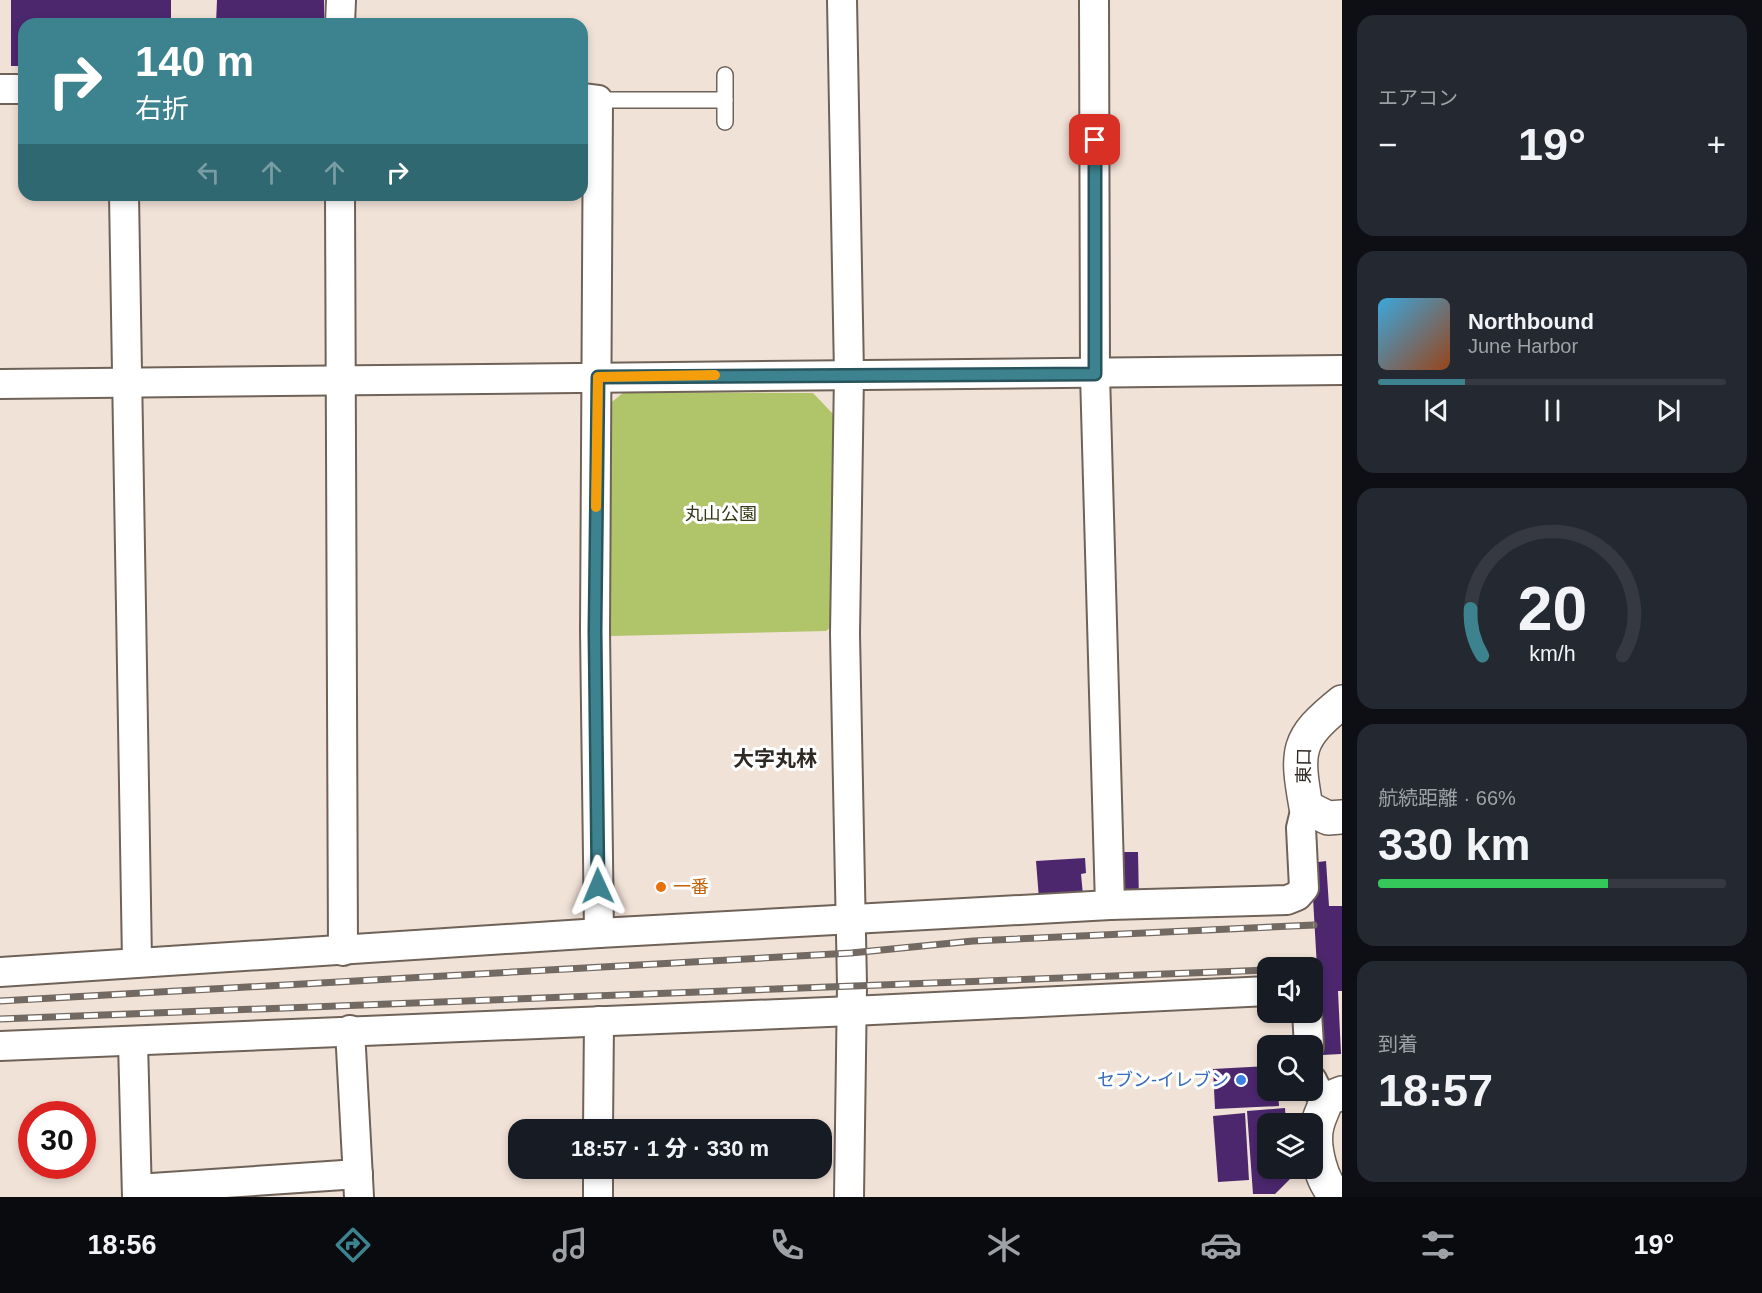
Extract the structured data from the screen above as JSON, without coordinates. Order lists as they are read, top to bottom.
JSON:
{
  "streets": {
    "street": ["東口"]
  },
  "districts": ["大字丸林"],
  "parks": ["丸山公園"],
  "places": ["一番", "セブン-イレブン"],
  "page": {
    "tile": [
      "エアコン",
      ["航続距離 · 66%", "330 km"],
      ["到着", "18:57"]
    ],
    "turn": ["140 m", "右折"],
    "heat": ["−", "19°", "+"],
    "song": ["Northbound", "June Harbor"],
    "limit": "30",
    "trip": "18:57 · 1 分 · 330 m",
    "tabs": ["18:56", "19°"],
    "gauge": ["20", "km/h"]
  }
}
